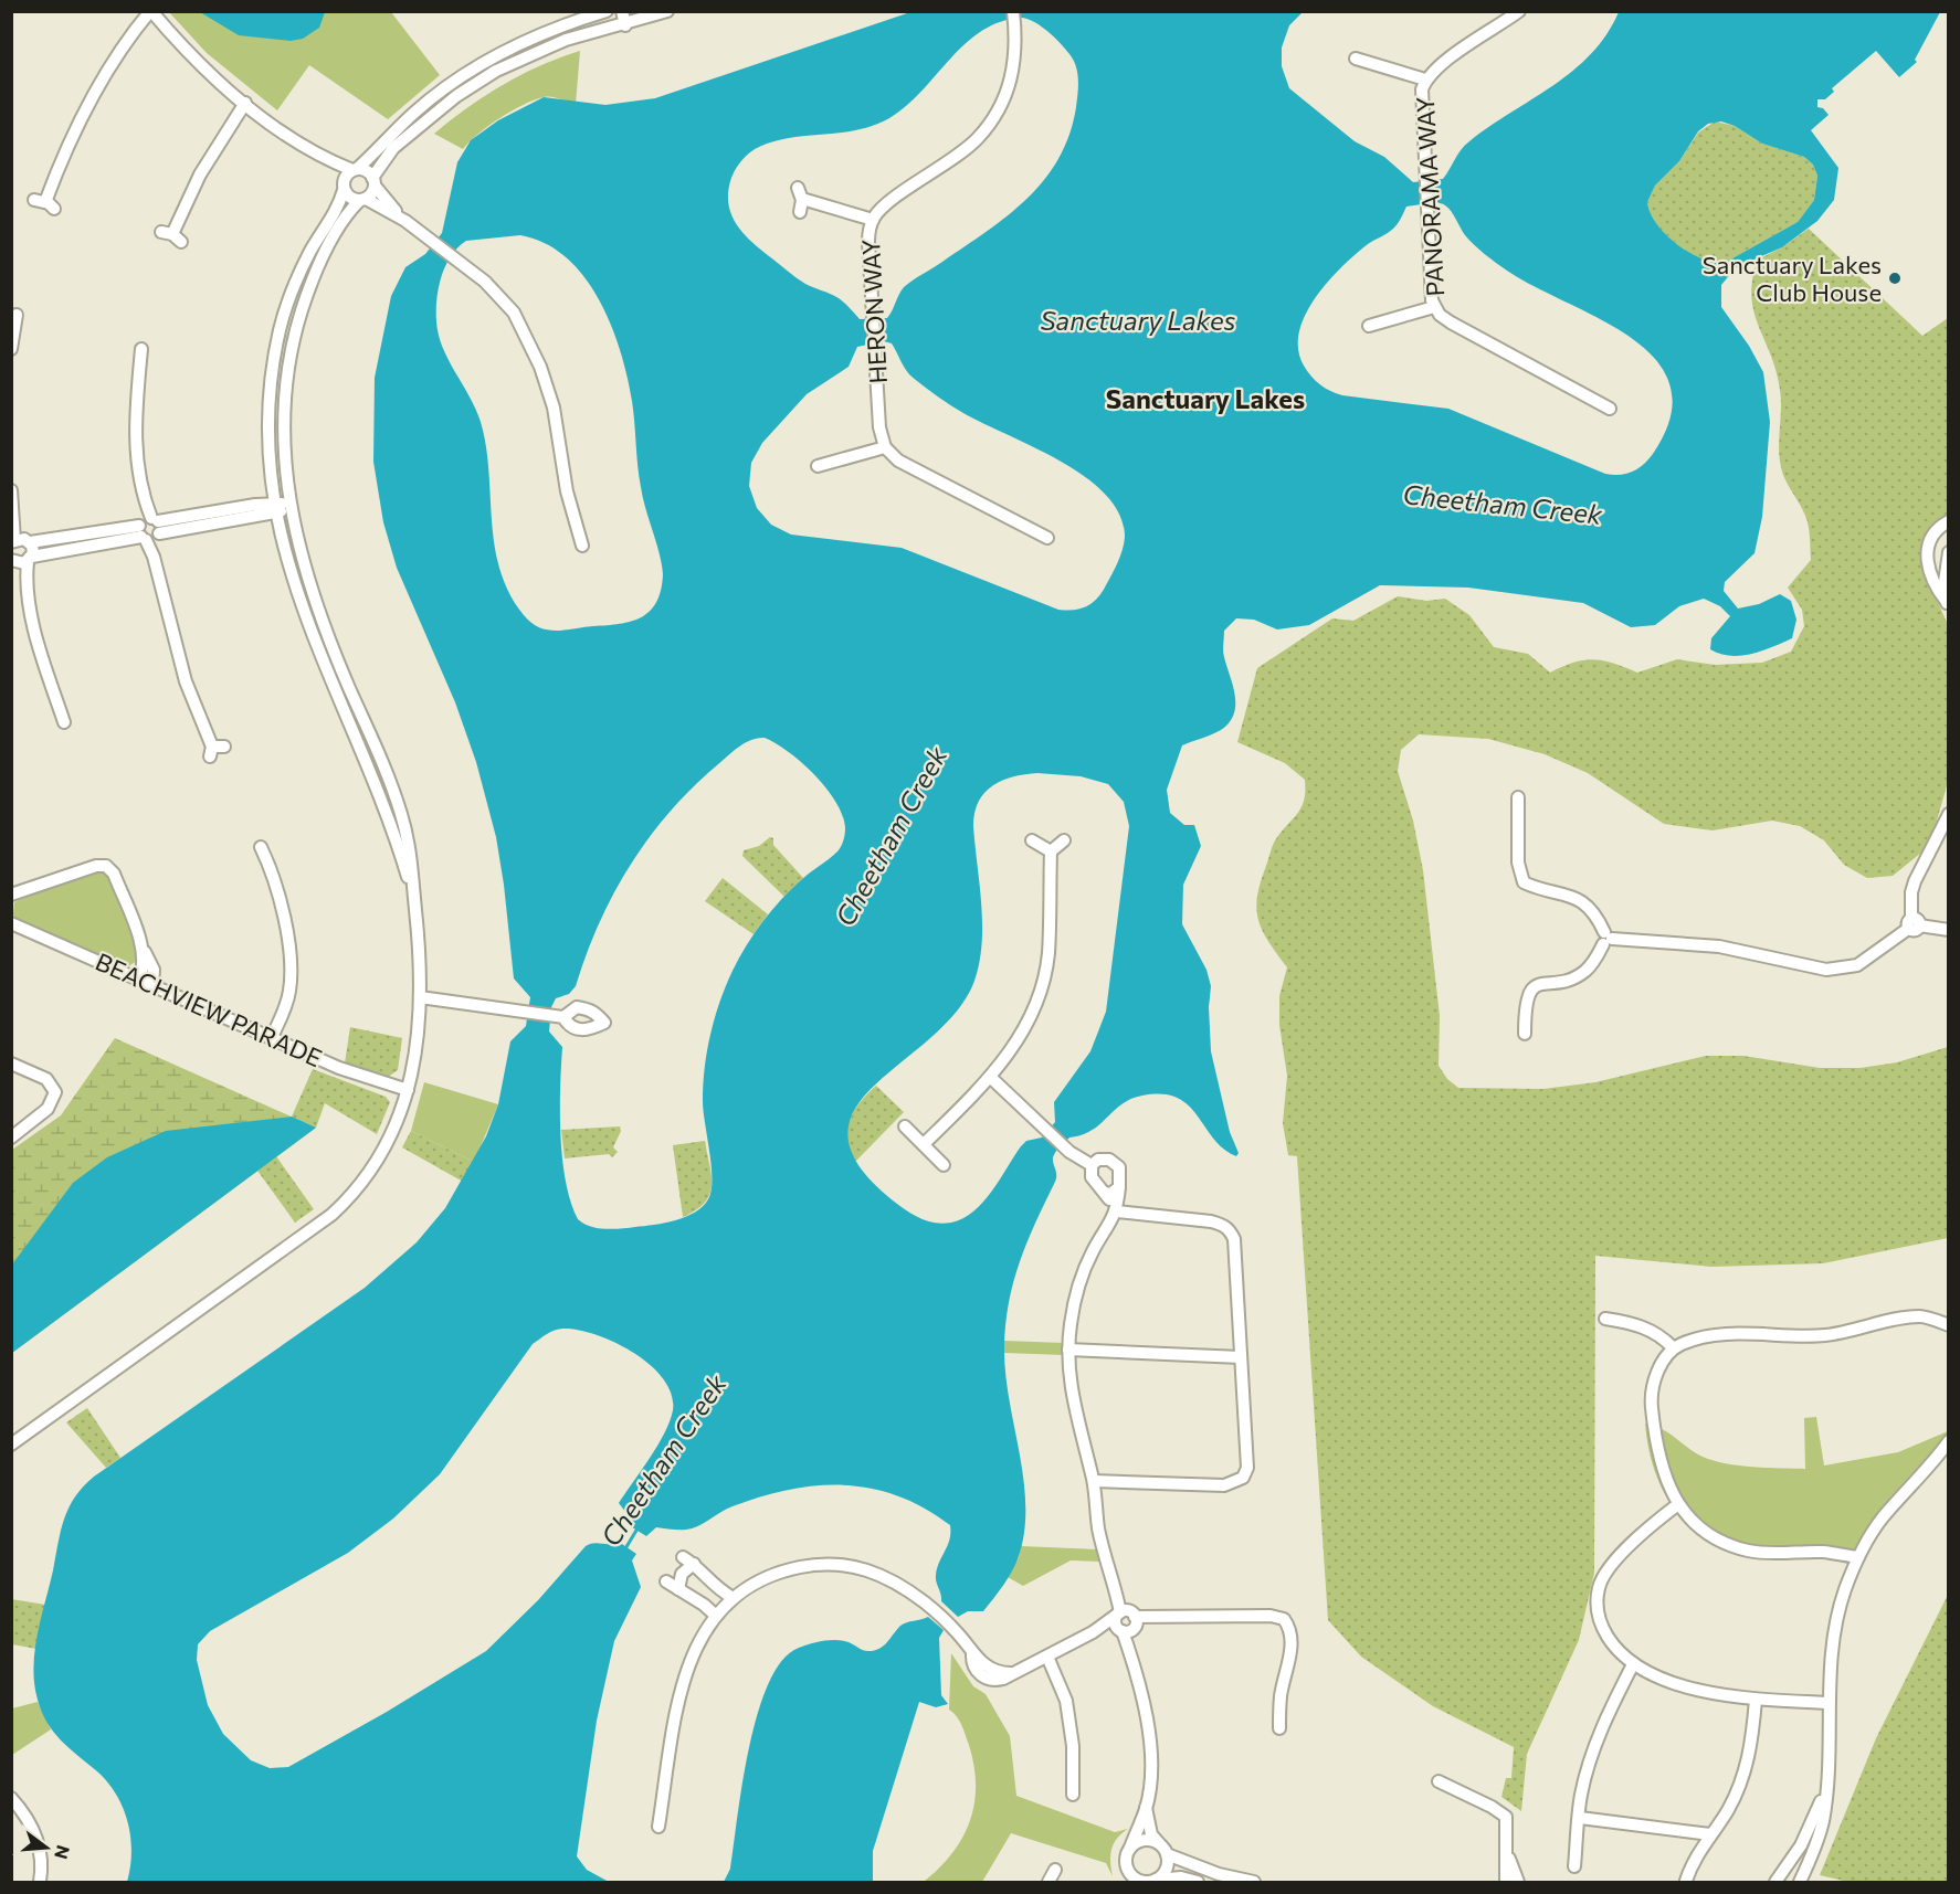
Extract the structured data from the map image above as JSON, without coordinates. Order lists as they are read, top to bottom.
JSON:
{
  "streets": {
    "street": ["PANORAMA WAY", "HERON WAY", "BEACHVIEW PARADE"]
  },
  "districts": ["Sanctuary Lakes"],
  "water": ["Sanctuary Lakes", "Cheetham Creek"],
  "places": ["Sanctuary Lakes Club House"],
  "north": "right"
}
